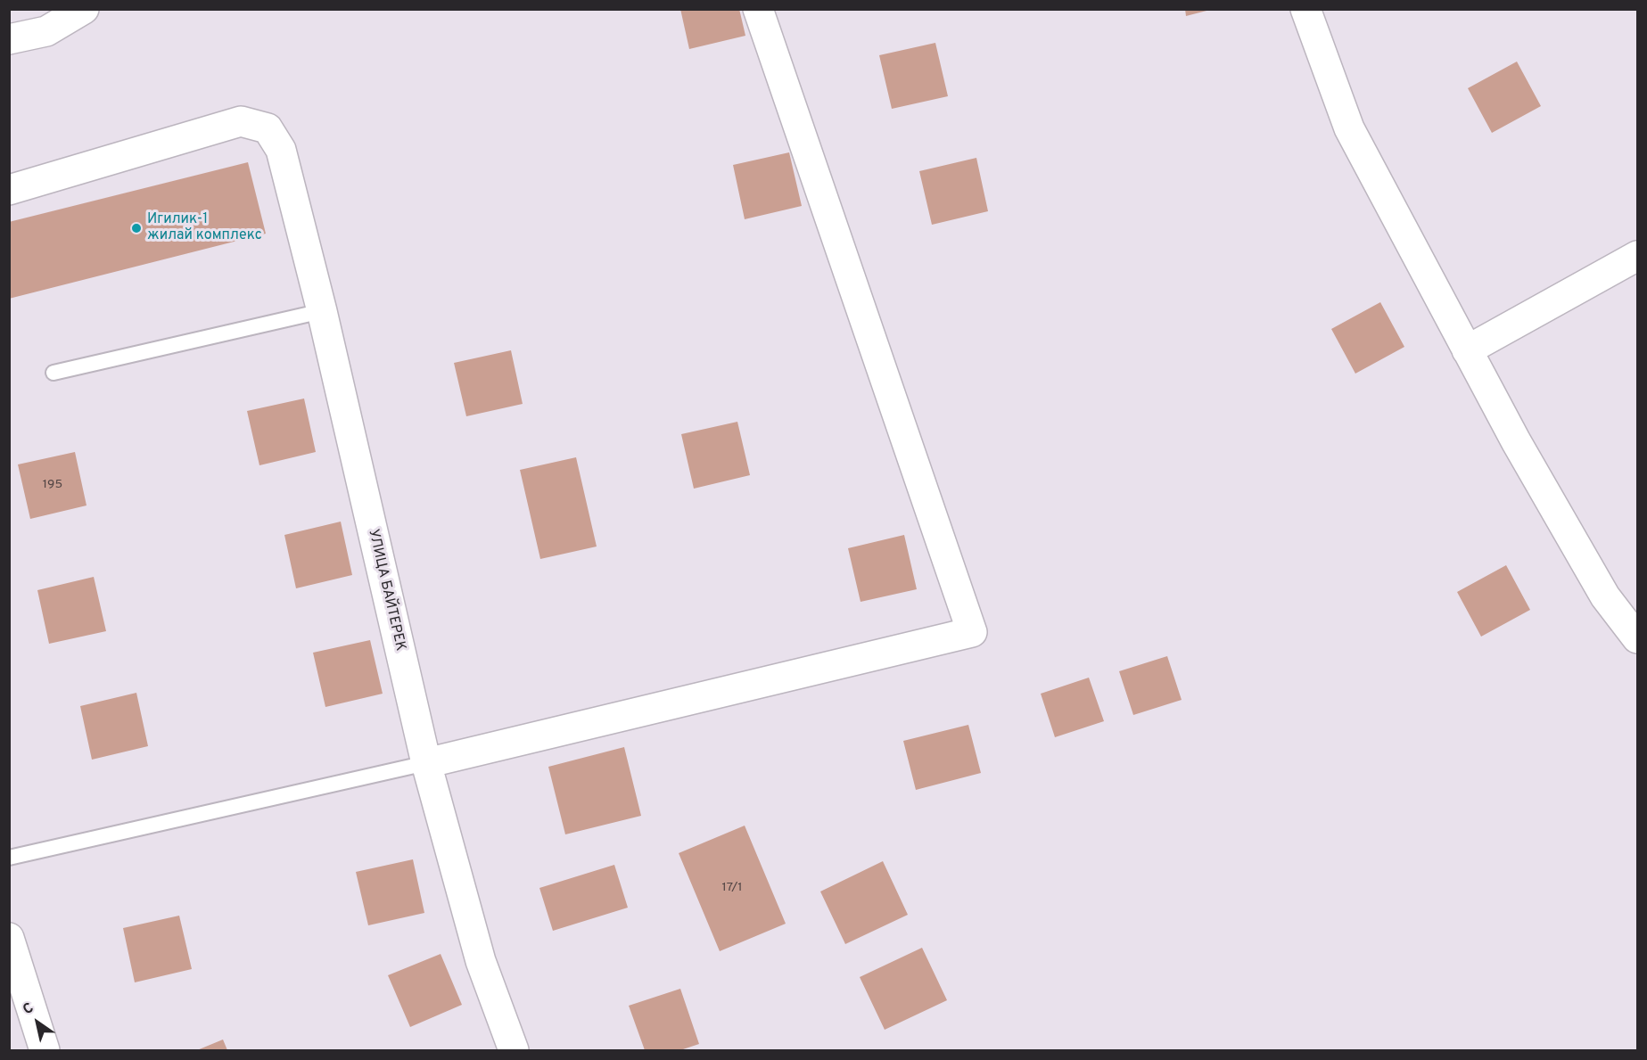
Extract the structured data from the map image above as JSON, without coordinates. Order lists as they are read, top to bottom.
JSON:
{
  "streets": {
    "street": ["УЛИЦА БАЙТЕРЕК"]
  },
  "places": ["Игилик-1 жилай комплекс"],
  "house_numbers": ["195", "17/1"],
  "north": "top left"
}
